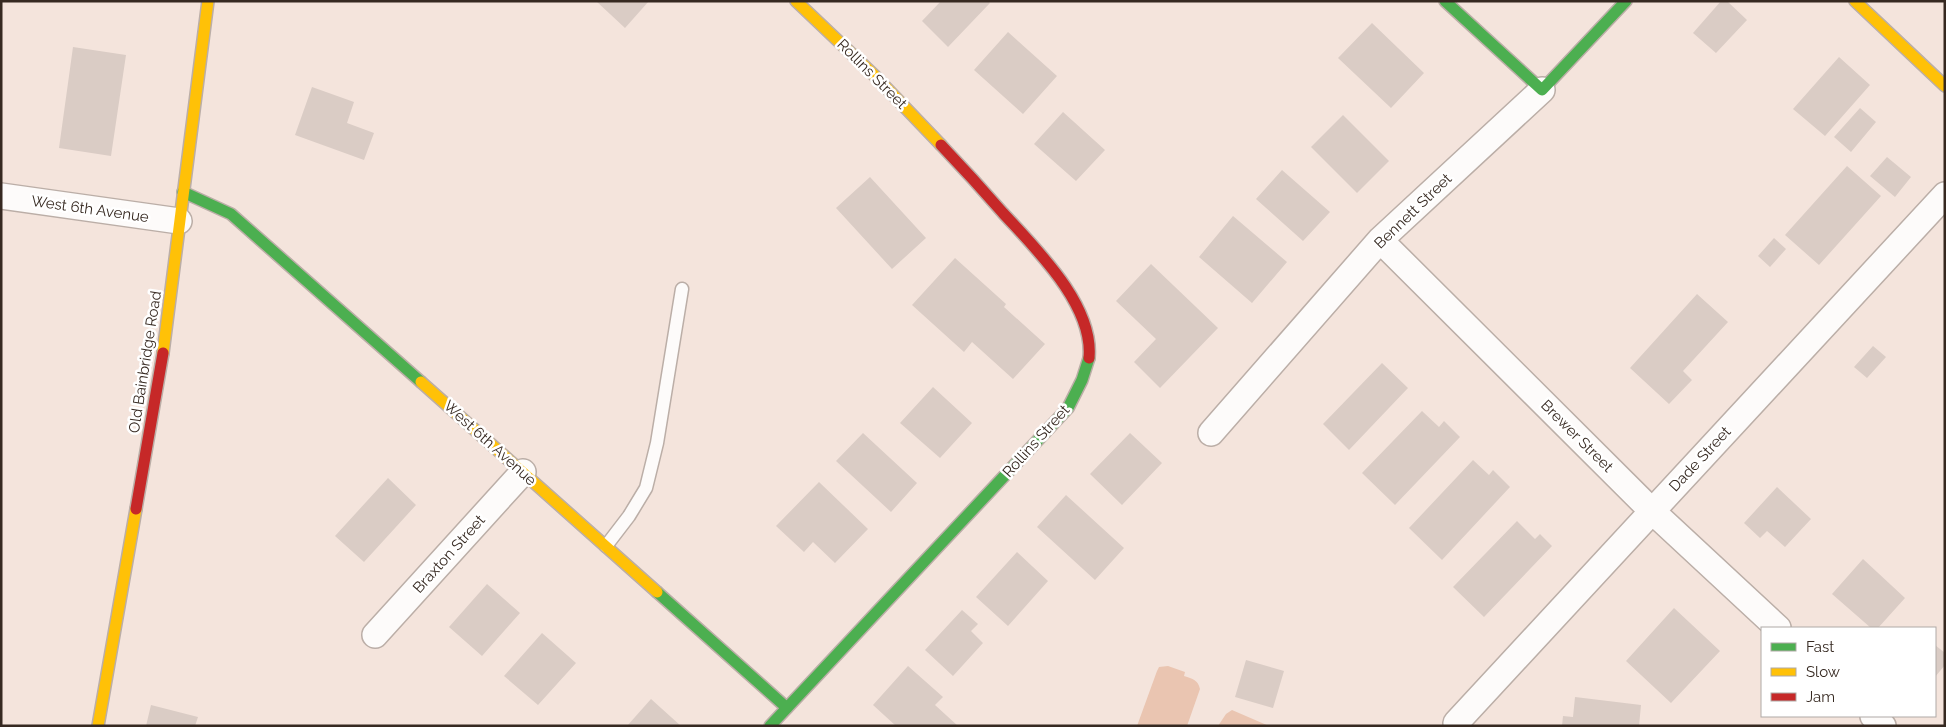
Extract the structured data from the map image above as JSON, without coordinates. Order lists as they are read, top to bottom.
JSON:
{
  "streets": {
    "street": [
      "Rollins Street",
      "West 6th Avenue",
      "Bennett Street",
      "Old Bainbridge Road",
      "Brewer Street",
      "Dade Street",
      "Braxton Street"
    ]
  },
  "crossings": [
    ["Rollins Street", "West 6th Avenue"],
    ["West 6th Avenue", "Old Bainbridge Road"],
    ["West 6th Avenue", "Braxton Street"],
    ["Bennett Street", "Brewer Street"],
    ["Brewer Street", "Dade Street"]
  ],
  "legend": ["Fast", "Slow", "Jam"]
}
